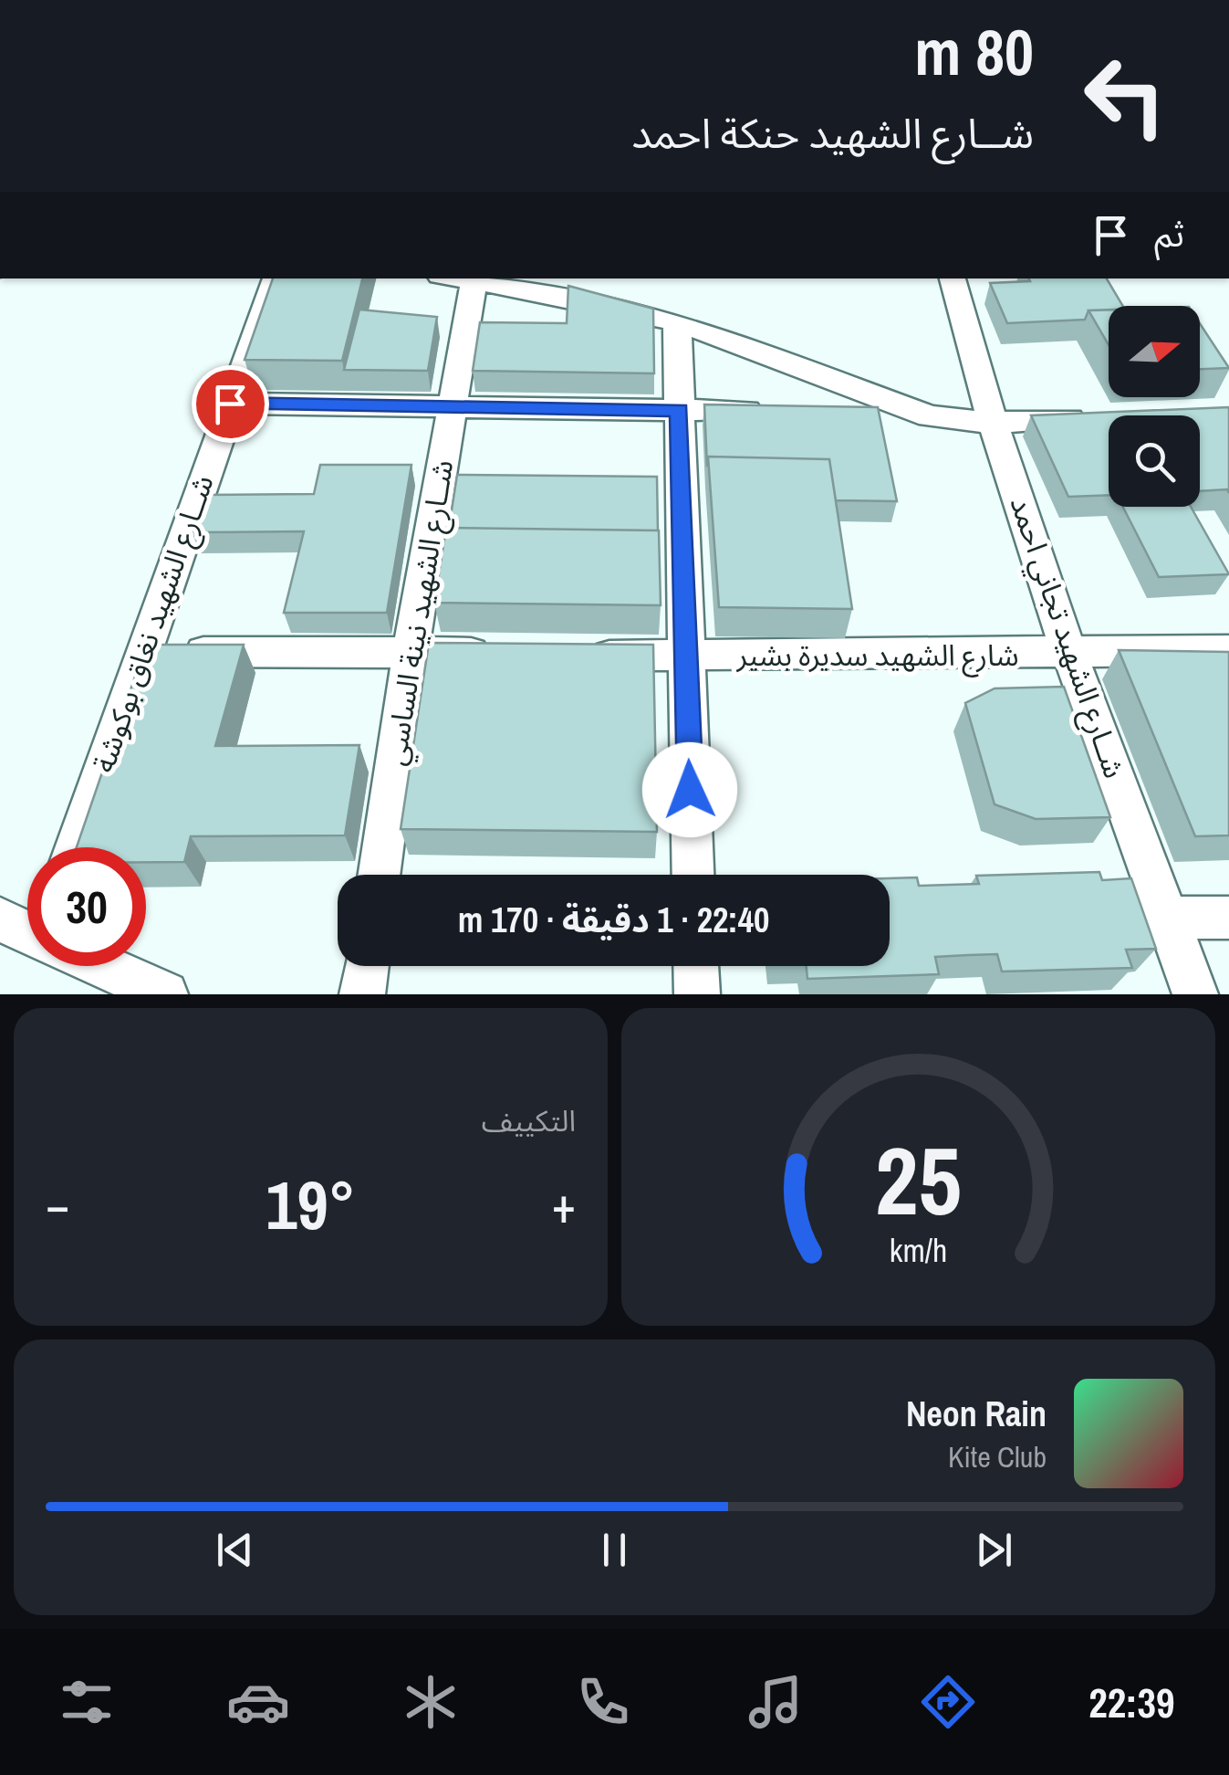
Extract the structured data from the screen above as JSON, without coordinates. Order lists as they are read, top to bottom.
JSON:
{
  "streets": {
    "street": [
      "شــارع الشهيد نينة الساسي",
      "شــارع الشهيد نغاق بوكوشة",
      "شــارع الشهيد تجاني احمد",
      "شارع الشهيد سديرة بشير"
    ]
  },
  "crossings": [
    ["شــارع الشهيد تجاني احمد", "شارع الشهيد سديرة بشير"]
  ],
  "north": "right",
  "page": {
    "turn": ["80 m", "شــارع الشهيد حنكة احمد"],
    "then": "ثم",
    "limit": "30",
    "trip": "22:40 · 1 دقيقة · 170 m",
    "tile": "التكييف",
    "heat": ["−", "19°", "+"],
    "song": ["Neon Rain", "Kite Club"],
    "tabs": "22:39",
    "gauge": ["25", "km/h"]
  }
}
